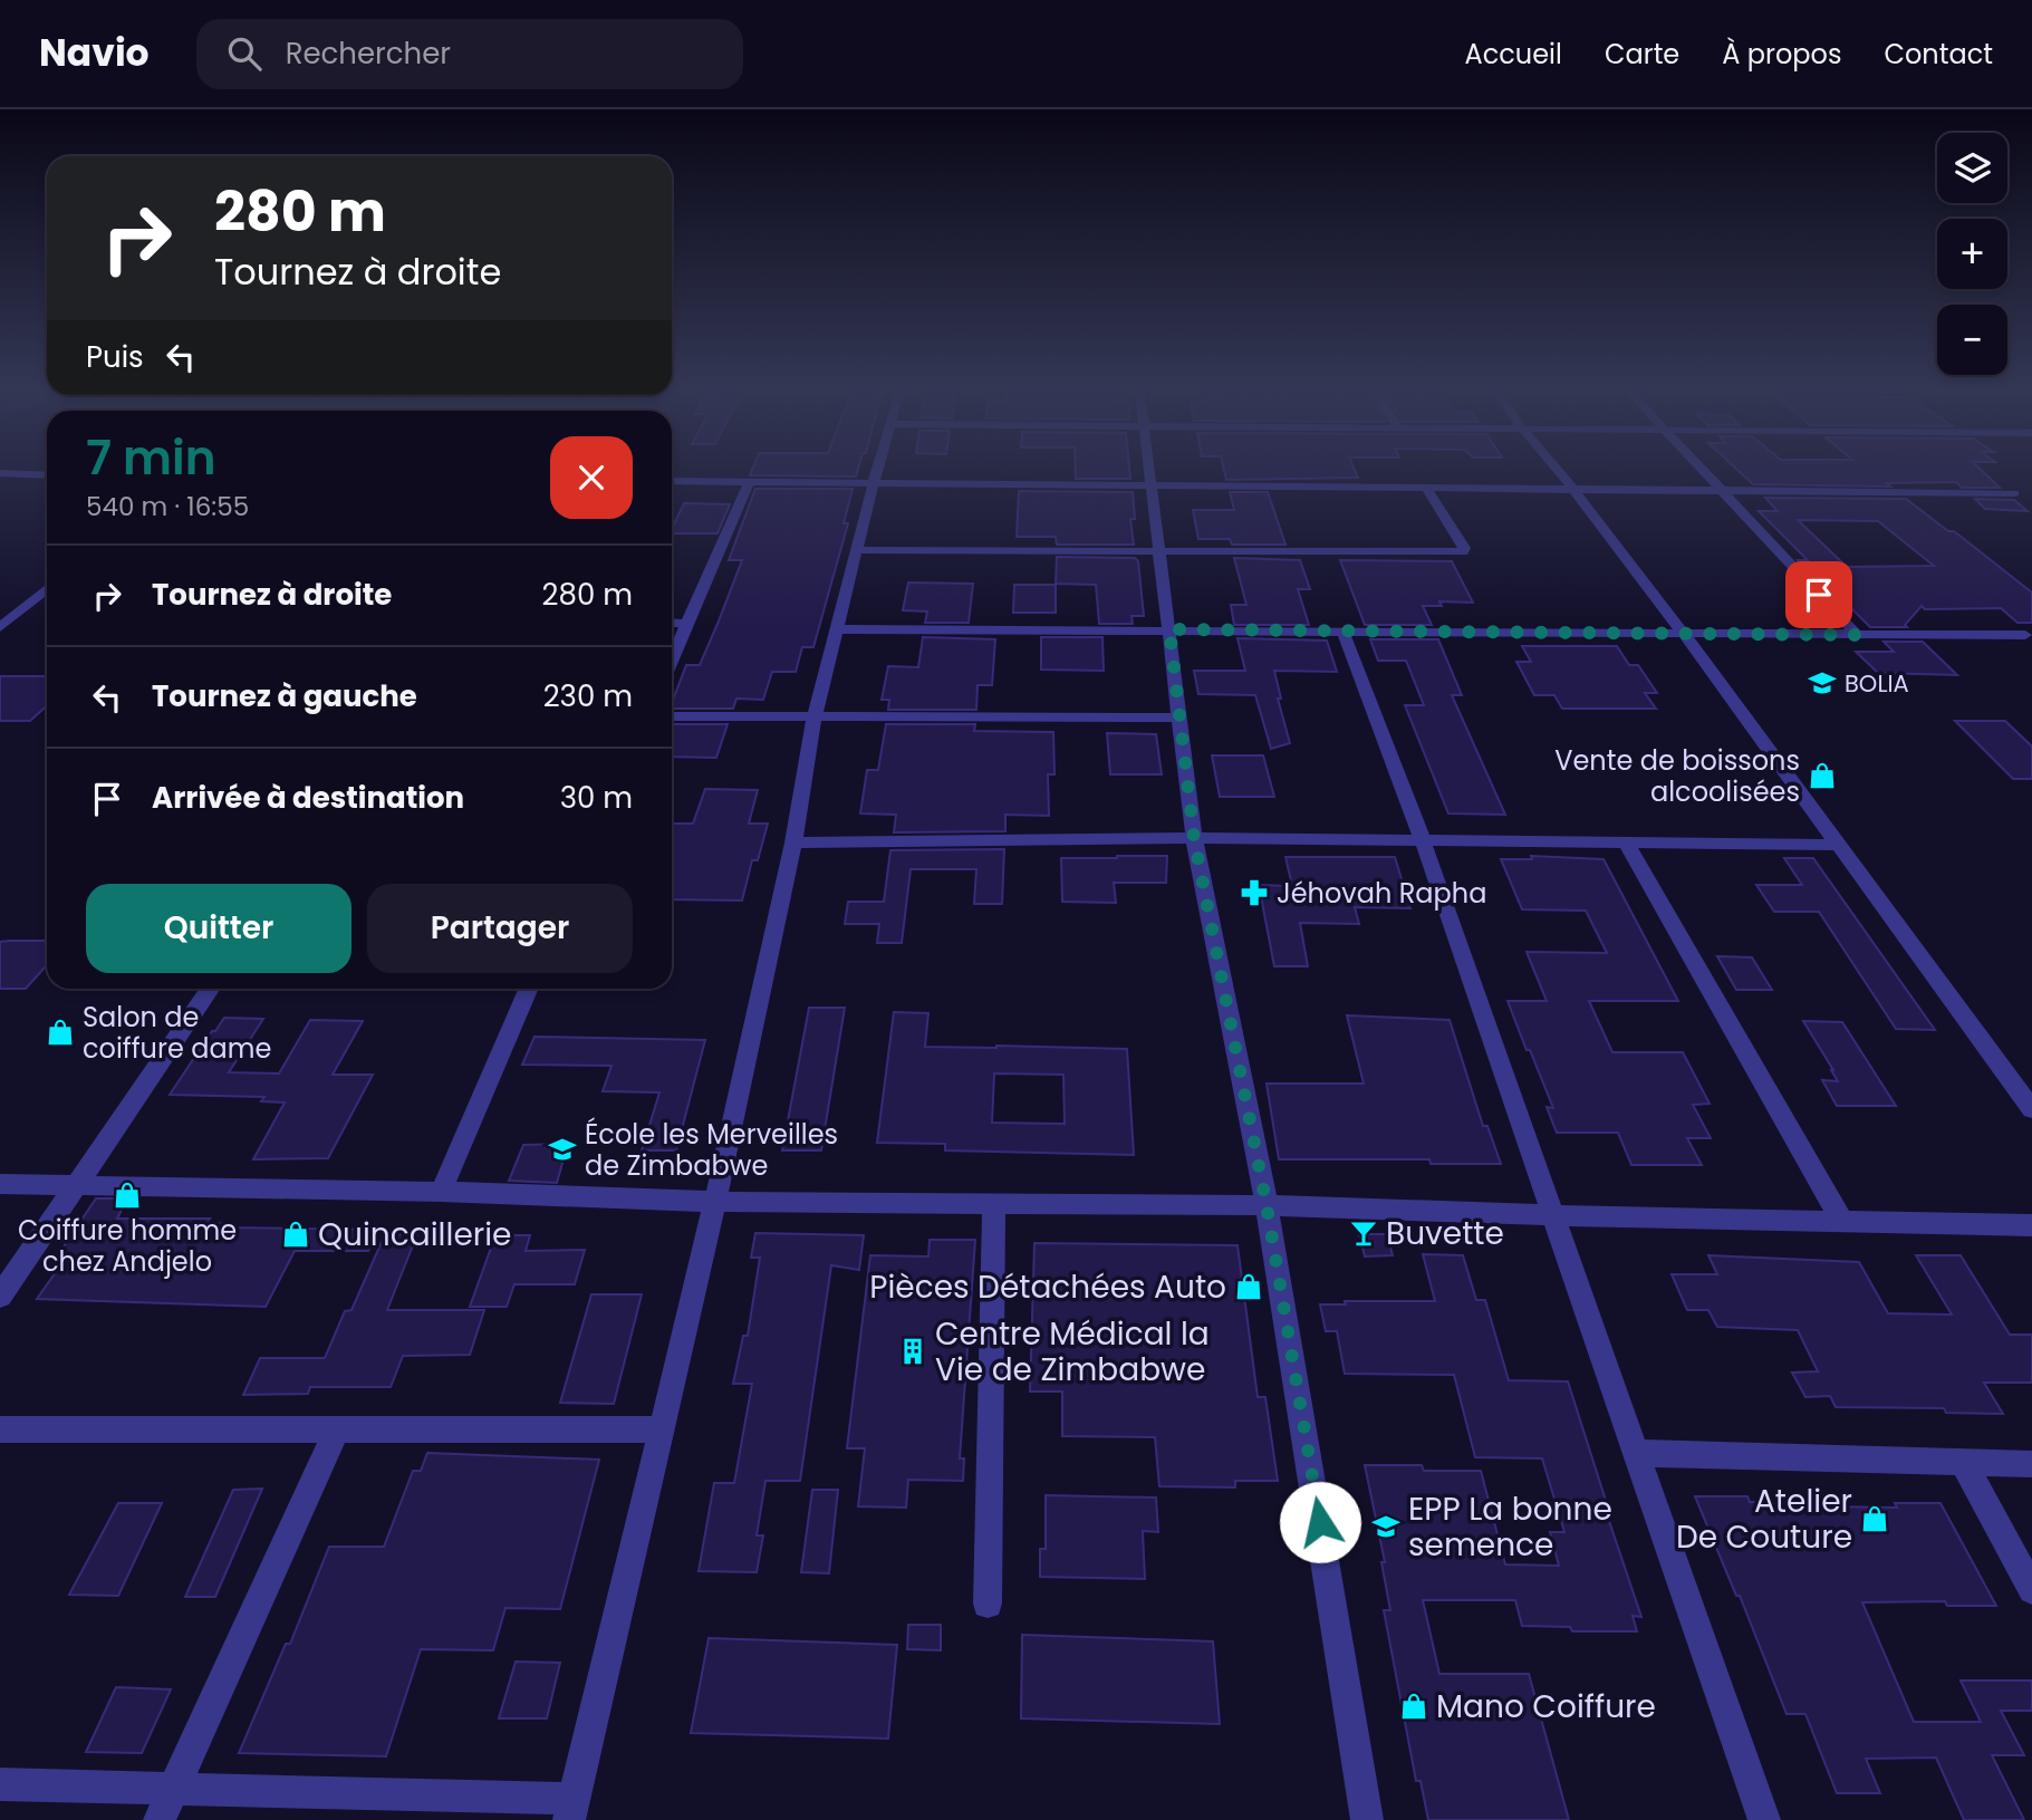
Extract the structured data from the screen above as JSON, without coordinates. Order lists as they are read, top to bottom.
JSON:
{
  "places": {
    "school or university": ["BOLIA", "École les Merveilles de Zimbabwe", "EPP La bonne semence"],
    "shop": [
      "Vente de boissons alcoolisées",
      "Salon de coiffure dame",
      "Coiffure homme chez Andjelo",
      "Quincaillerie",
      "Pièces Détachées Auto",
      "Atelier De Couture",
      "Mano Coiffure"
    ],
    "pharmacy": ["Jéhovah Rapha"],
    "bar": ["Buvette"],
    "building": ["Centre Médical la Vie de Zimbabwe"]
  },
  "page": {
    "header": "Navio",
    "search": "Rechercher",
    "nav": [
      "Accueil",
      "Carte",
      "À propos",
      "Contact"
    ],
    "map_buttons": ["+", "−"],
    "turn": ["280 m", "Tournez à droite"],
    "then": "Puis",
    "heading": ["7 min", "540 m · 16:55"],
    "list": [
      {
        "name": "Tournez à droite",
        "value": "280 m"
      },
      {
        "name": "Tournez à gauche",
        "value": "230 m"
      },
      {
        "name": "Arrivée à destination",
        "value": "30 m"
      }
    ],
    "buttons": ["Quitter", "Partager"]
  }
}
